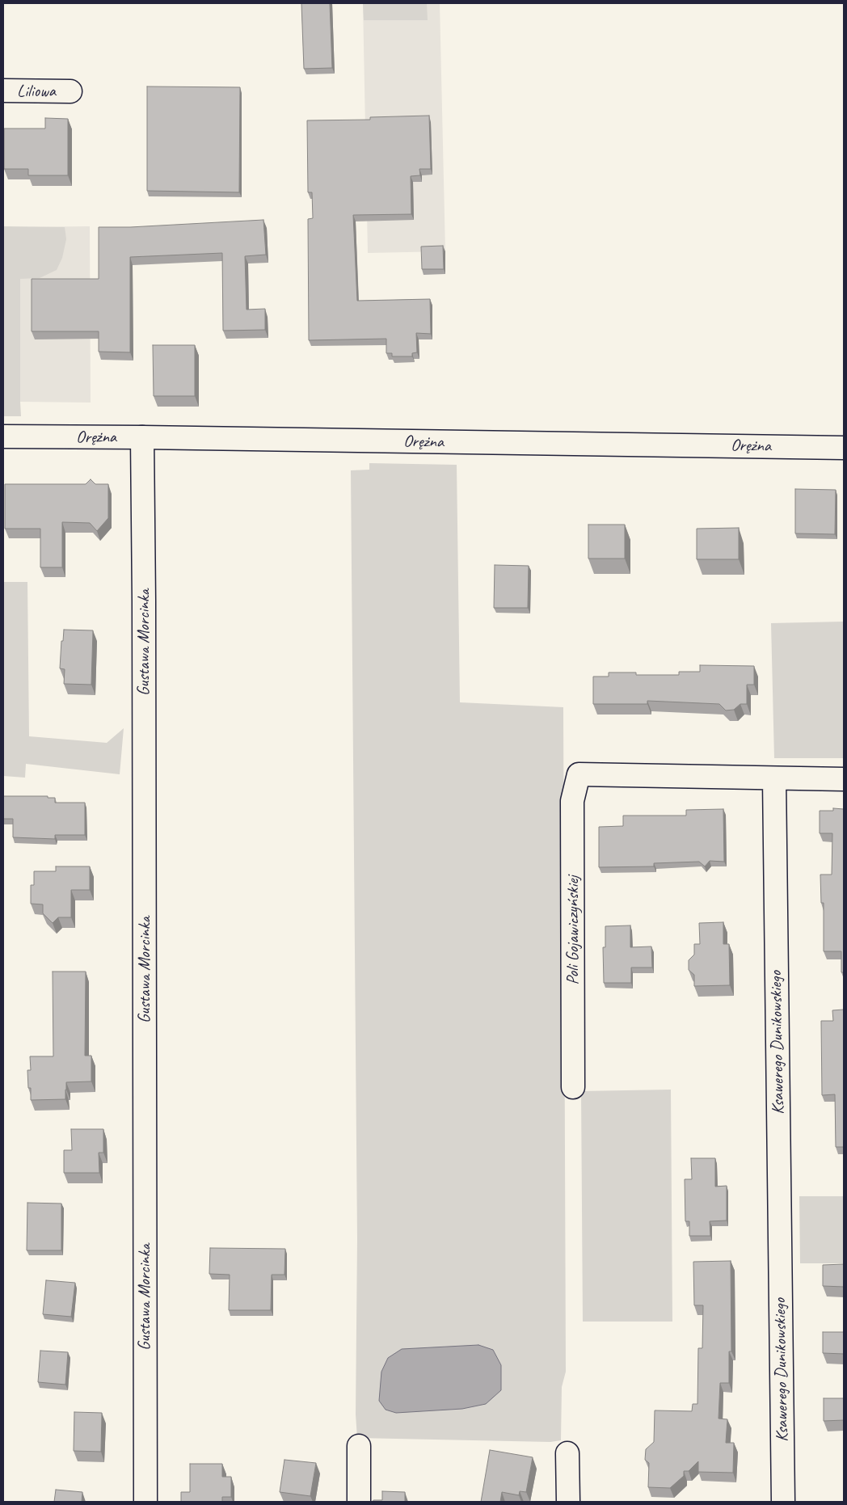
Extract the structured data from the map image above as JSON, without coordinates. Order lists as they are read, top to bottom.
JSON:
{
  "streets": {
    "street": [
      "Liliowa",
      "Orężna",
      "Gustawa Morcinka",
      "Poli Gojawiczyńskiej",
      "Ksawerego Dunikowskiego"
    ]
  },
  "crossings": [
    ["Orężna", "Gustawa Morcinka"],
    ["Poli Gojawiczyńskiej", "Ksawerego Dunikowskiego"]
  ]
}
